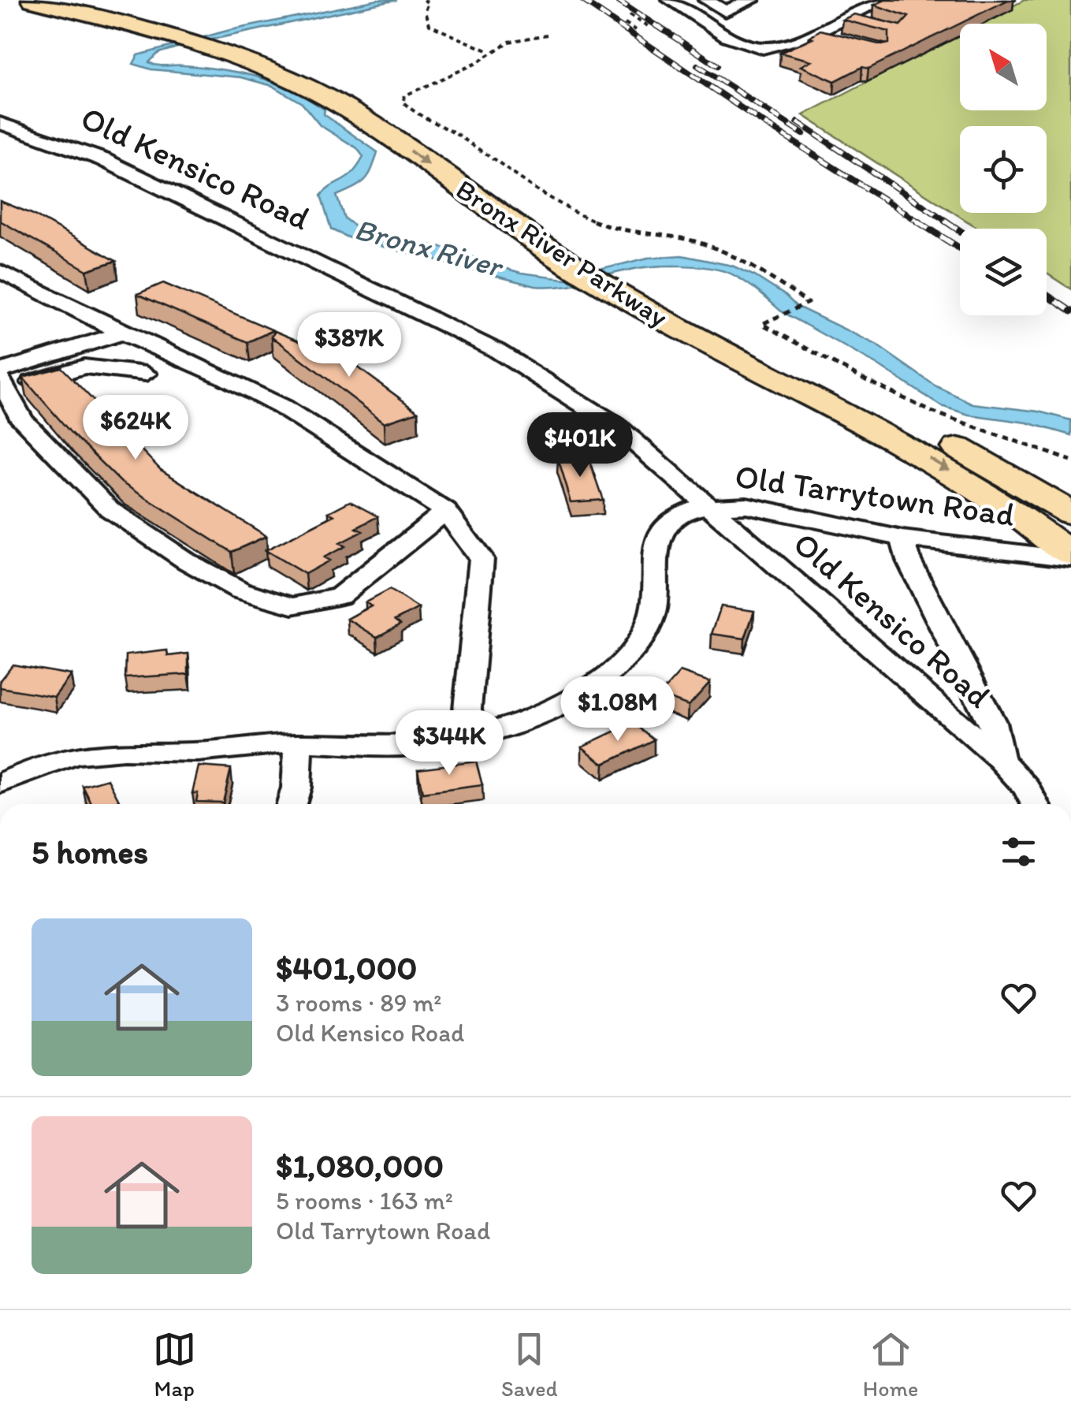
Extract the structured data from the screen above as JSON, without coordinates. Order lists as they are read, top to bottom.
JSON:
{
  "streets": {
    "highway": ["Bronx River Parkway"],
    "street": ["Old Kensico Road", "Old Tarrytown Road"]
  },
  "crossings": [
    ["Old Kensico Road", "Old Tarrytown Road"],
    ["Bronx River Parkway", "Old Tarrytown Road"]
  ],
  "water": ["Bronx River"],
  "north": "top left",
  "page": {
    "price": [
      "$387K",
      "$624K",
      "$401K",
      "$1.08M",
      "$344K"
    ],
    "heading": "5 homes",
    "list": [
      {
        "name": "$401,000",
        "note": "3 rooms · 89 m² · Old Kensico Road"
      },
      {
        "name": "$1,080,000",
        "note": "5 rooms · 163 m² · Old Tarrytown Road"
      }
    ],
    "tabs": ["Map", "Saved", "Home"]
  }
}
